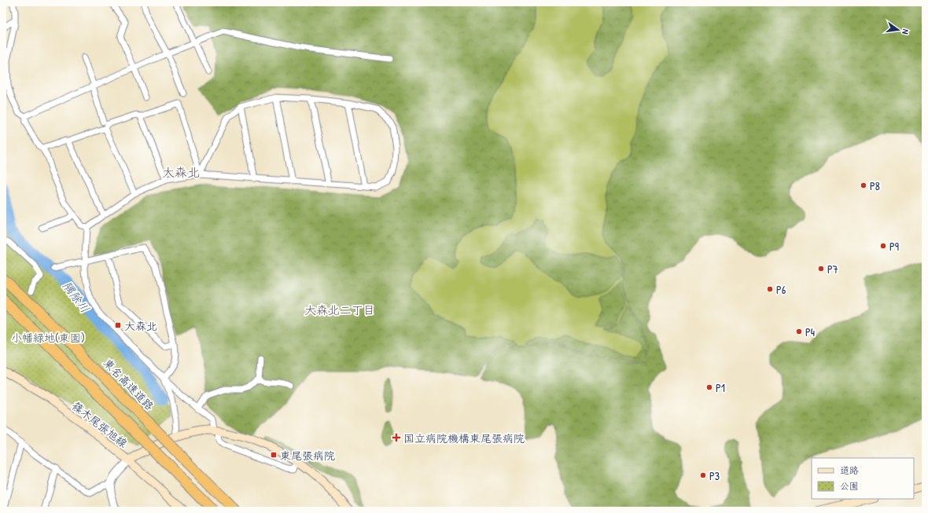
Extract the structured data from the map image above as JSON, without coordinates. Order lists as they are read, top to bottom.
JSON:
{
  "streets": {
    "highway": ["東名高速道路"],
    "main road": ["篠木尾張旭線"]
  },
  "districts": ["大森北", "大森北二丁目"],
  "water": ["隅除川"],
  "parks": ["小幡緑地(東園)"],
  "places": {
    "other": [
      "P8",
      "P9",
      "P7",
      "P6",
      "P4",
      "P1",
      "P3"
    ],
    "transit": ["大森北", "東尾張病院"],
    "health": ["国立病院機構東尾張病院"]
  },
  "legend": ["道路", "公園"],
  "north": "right"
}
